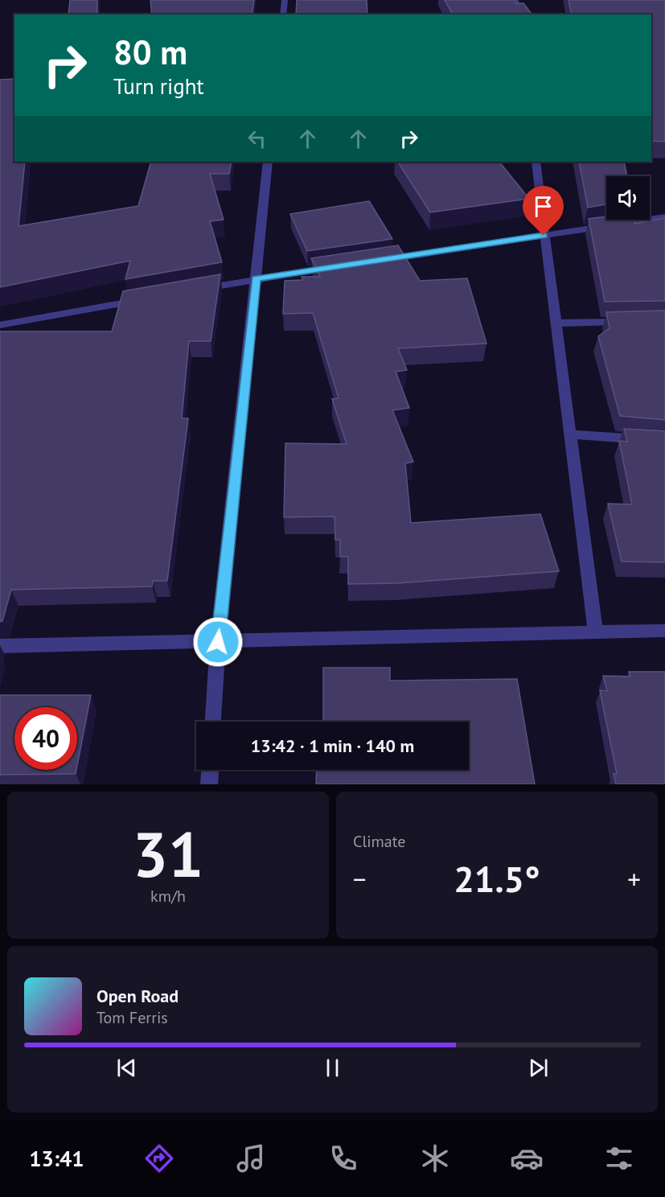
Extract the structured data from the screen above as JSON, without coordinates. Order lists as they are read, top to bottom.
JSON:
{
  "page": {
    "turn": ["80 m", "Turn right"],
    "limit": "40",
    "trip": "13:42 · 1 min · 140 m",
    "tile": [
      ["31", "km/h"],
      "Climate"
    ],
    "heat": ["−", "21.5°", "+"],
    "song": ["Open Road", "Tom Ferris"],
    "tabs": "13:41"
  }
}
